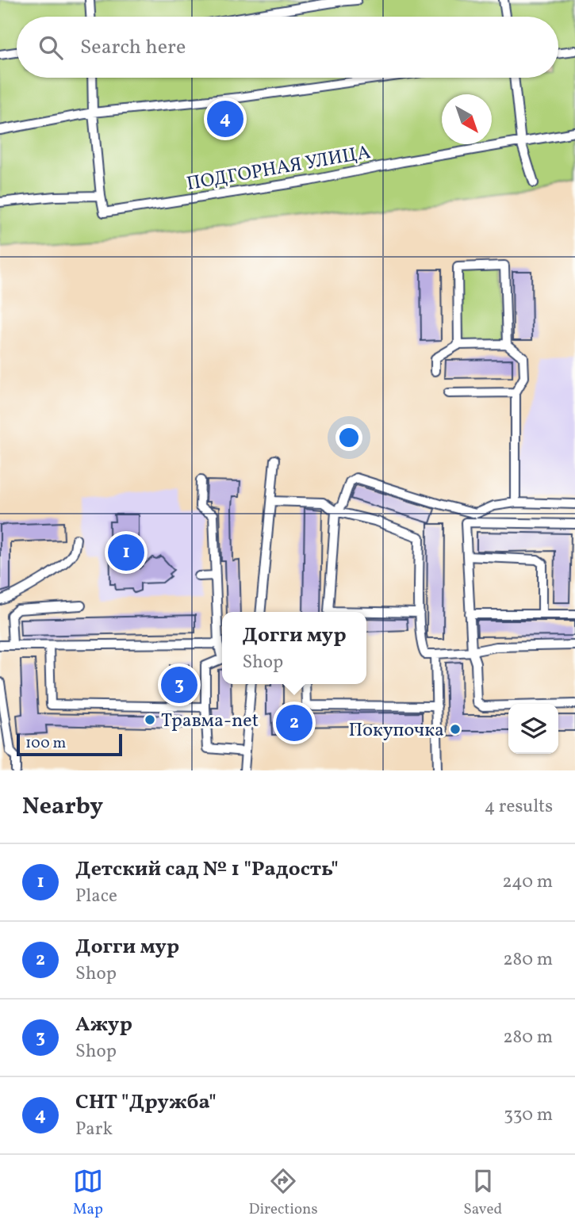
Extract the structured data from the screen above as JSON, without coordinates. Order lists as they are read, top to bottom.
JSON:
{
  "streets": {
    "street": ["ПОДГОРНАЯ УЛИЦА"]
  },
  "places": ["Травма-net", "Покупочка"],
  "scale_bar": "100 m",
  "north": "bottom right",
  "page": {
    "search": "Search here",
    "pins": [
      "4",
      "1",
      "3",
      "2"
    ],
    "popup": ["Догги мур", "Shop"],
    "scale": "100 m",
    "heading": ["Nearby", "4 results"],
    "list": [
      {
        "mark": "1",
        "name": "Детский сад № 1 \"Радость\"",
        "note": "Place",
        "value": "240 m"
      },
      {
        "mark": "2",
        "name": "Догги мур",
        "note": "Shop",
        "value": "280 m"
      },
      {
        "mark": "3",
        "name": "Ажур",
        "note": "Shop",
        "value": "280 m"
      },
      {
        "mark": "4",
        "name": "СНТ \"Дружба\"",
        "note": "Park",
        "value": "330 m"
      }
    ],
    "nav": ["Map", "Directions", "Saved"]
  }
}
